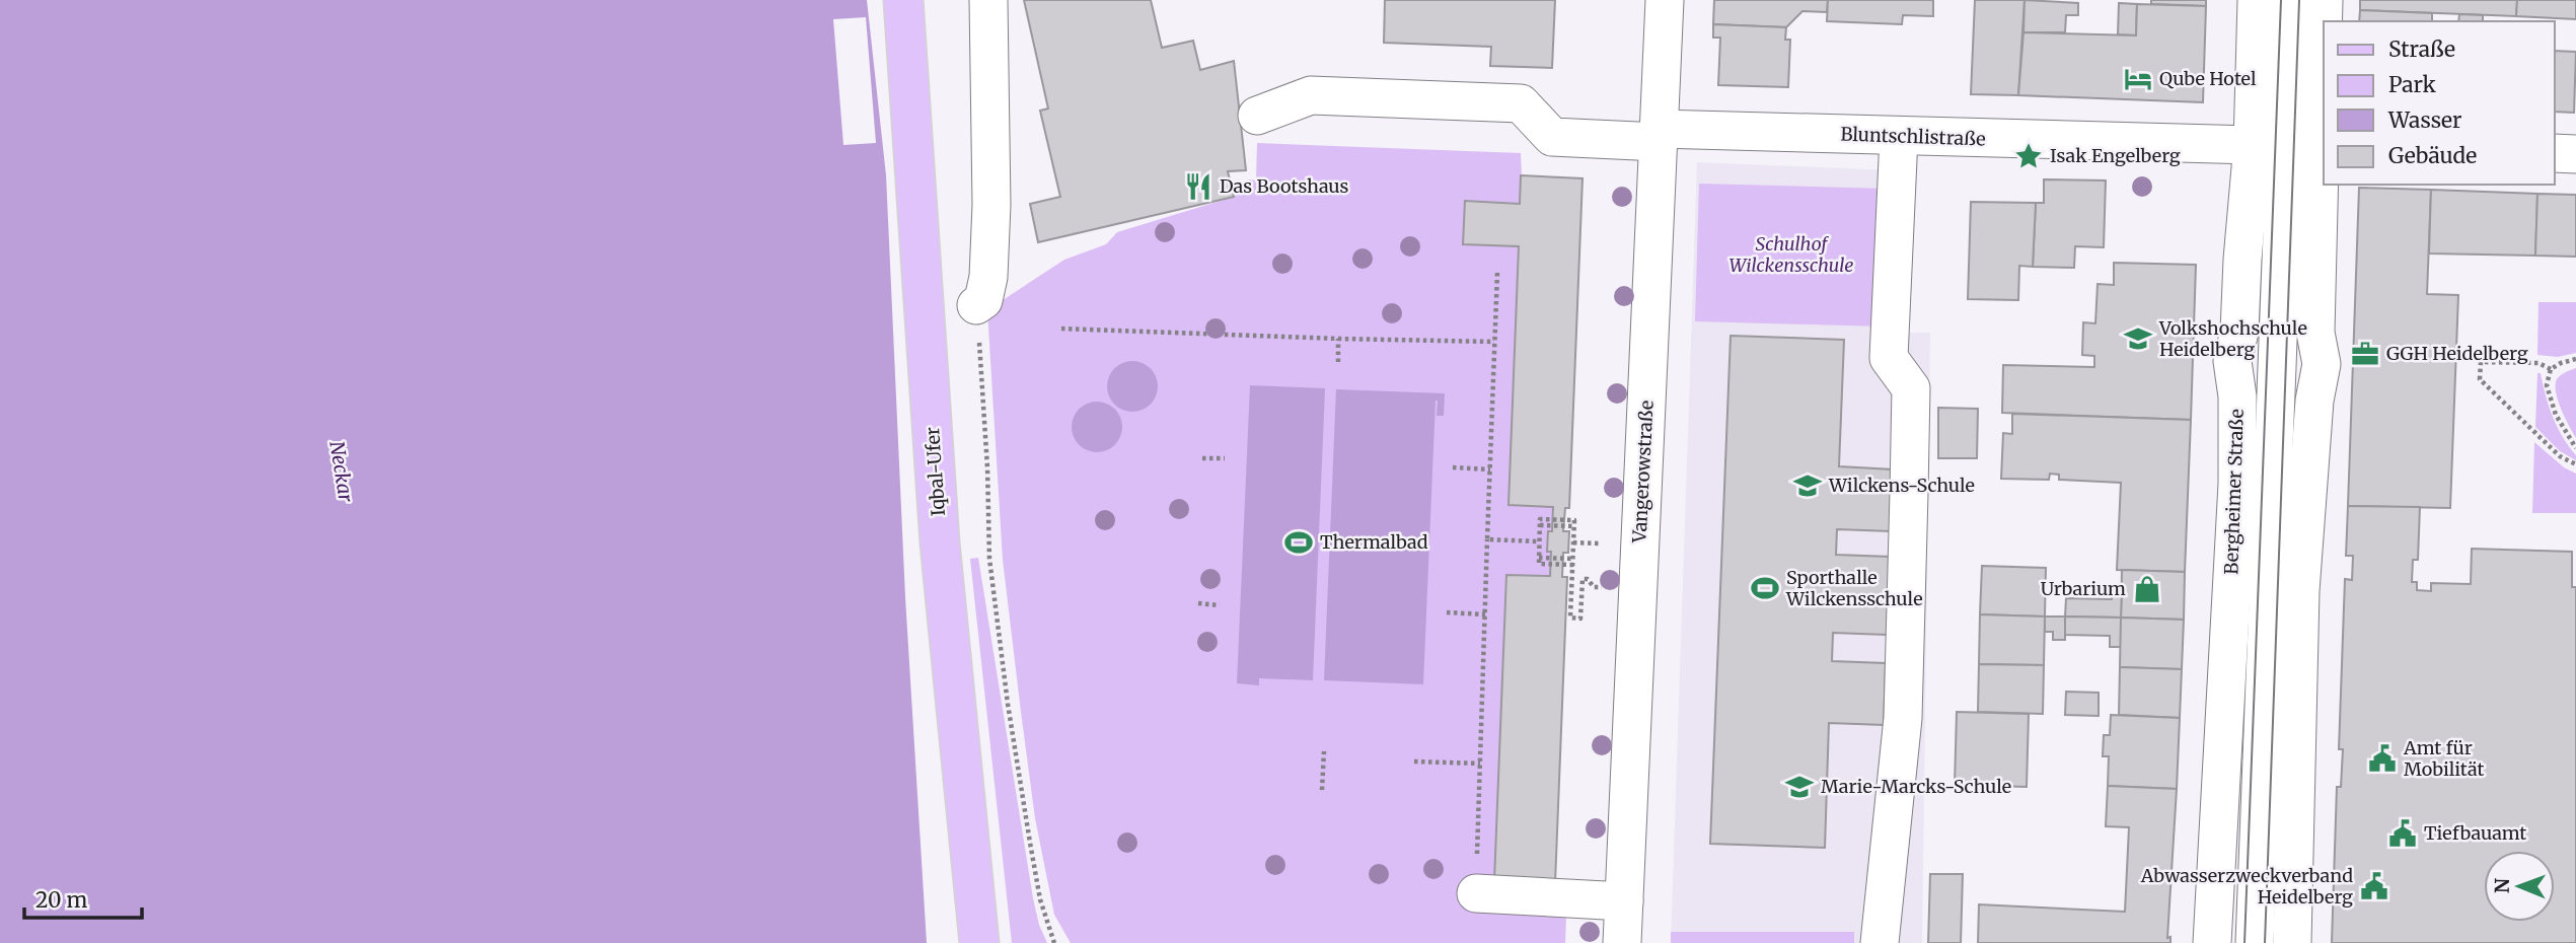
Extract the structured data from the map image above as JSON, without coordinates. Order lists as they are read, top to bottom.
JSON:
{
  "streets": {
    "main road": ["Iqbal-Ufer"],
    "street": ["Bluntschlistraße", "Vangerowstraße", "Bergheimer Straße"]
  },
  "crossings": [
    ["Bluntschlistraße", "Vangerowstraße"],
    ["Bluntschlistraße", "Bergheimer Straße"]
  ],
  "water": ["Neckar"],
  "parks": ["Schulhof Wilckensschule"],
  "places": {
    "hotel": ["Qube Hotel"],
    "place": ["Isak Engelberg"],
    "restaurant": ["Das Bootshaus"],
    "school or university": ["Volkshochschule Heidelberg", "Wilckens-Schule", "Marie-Marcks-Schule"],
    "office": ["GGH Heidelberg"],
    "sports": ["Thermalbad", "Sporthalle Wilckensschule"],
    "shop": ["Urbarium"],
    "public building": ["Amt für Mobilität", "Tiefbauamt", "Abwasserzweckverband Heidelberg"]
  },
  "legend": [
    "Straße",
    "Park",
    "Wasser",
    "Gebäude"
  ],
  "scale_bar": "20 m",
  "north": "left"
}
